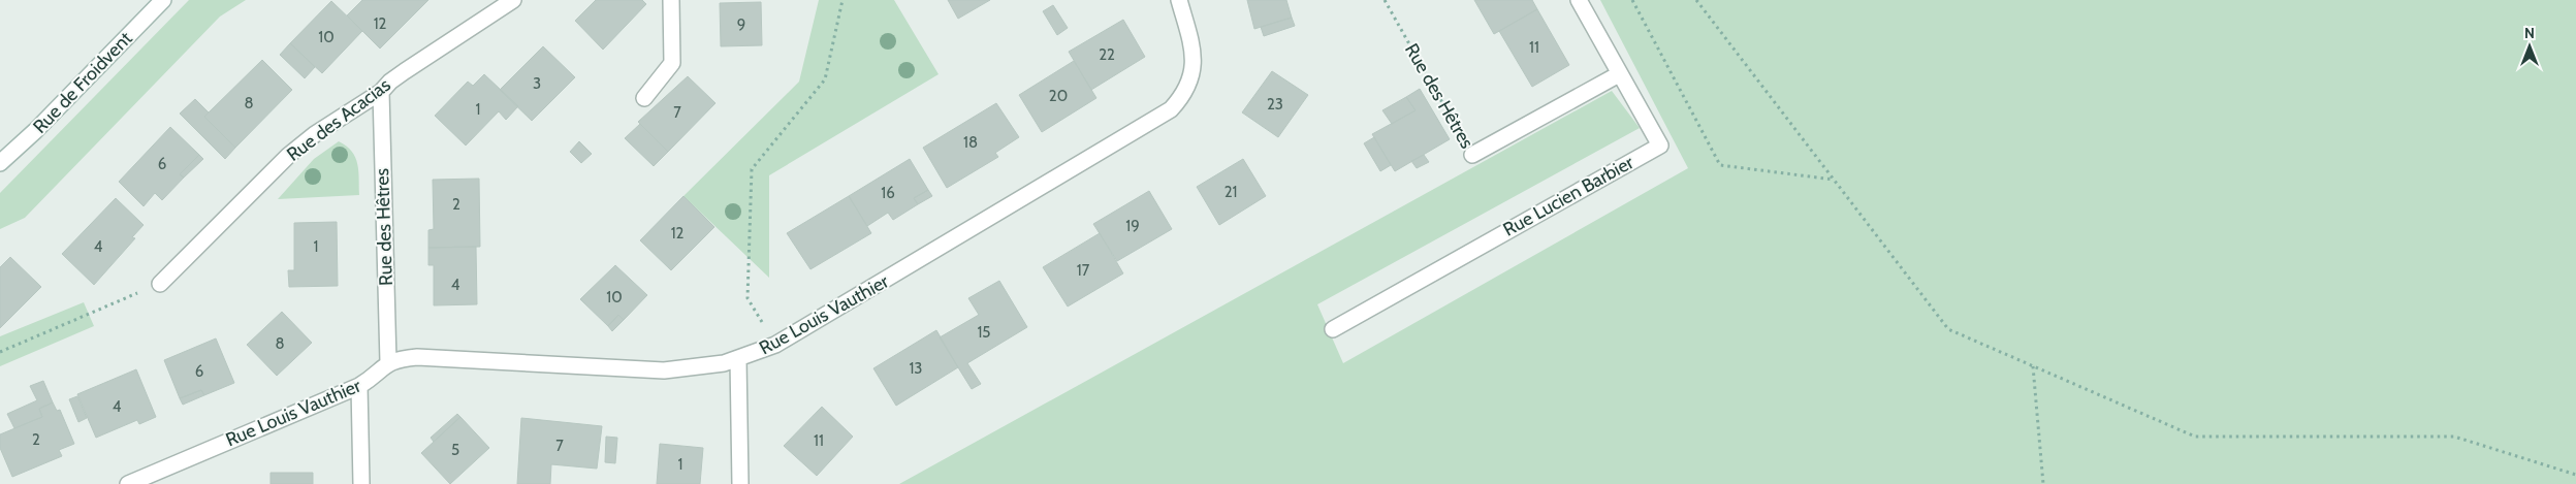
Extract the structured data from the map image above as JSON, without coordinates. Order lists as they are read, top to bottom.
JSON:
{
  "streets": {
    "street": [
      "Rue de Froidvent",
      "Rue des Hêtres",
      "Rue des Acacias",
      "Rue Lucien Barbier",
      "Rue Louis Vauthier"
    ]
  },
  "crossings": [
    ["Rue des Hêtres", "Rue des Acacias"],
    ["Rue des Hêtres", "Rue Lucien Barbier"],
    ["Rue des Hêtres", "Rue Louis Vauthier"]
  ],
  "house_numbers": [
    "12",
    "9",
    "10",
    "11",
    "22",
    "3",
    "20",
    "8",
    "23",
    "1",
    "7",
    "18",
    "6",
    "21",
    "16",
    "2",
    "19",
    "12",
    "4",
    "1",
    "17",
    "4",
    "10",
    "15",
    "8",
    "13",
    "6",
    "4",
    "2",
    "11",
    "7",
    "5",
    "1"
  ],
  "north": "top"
}
